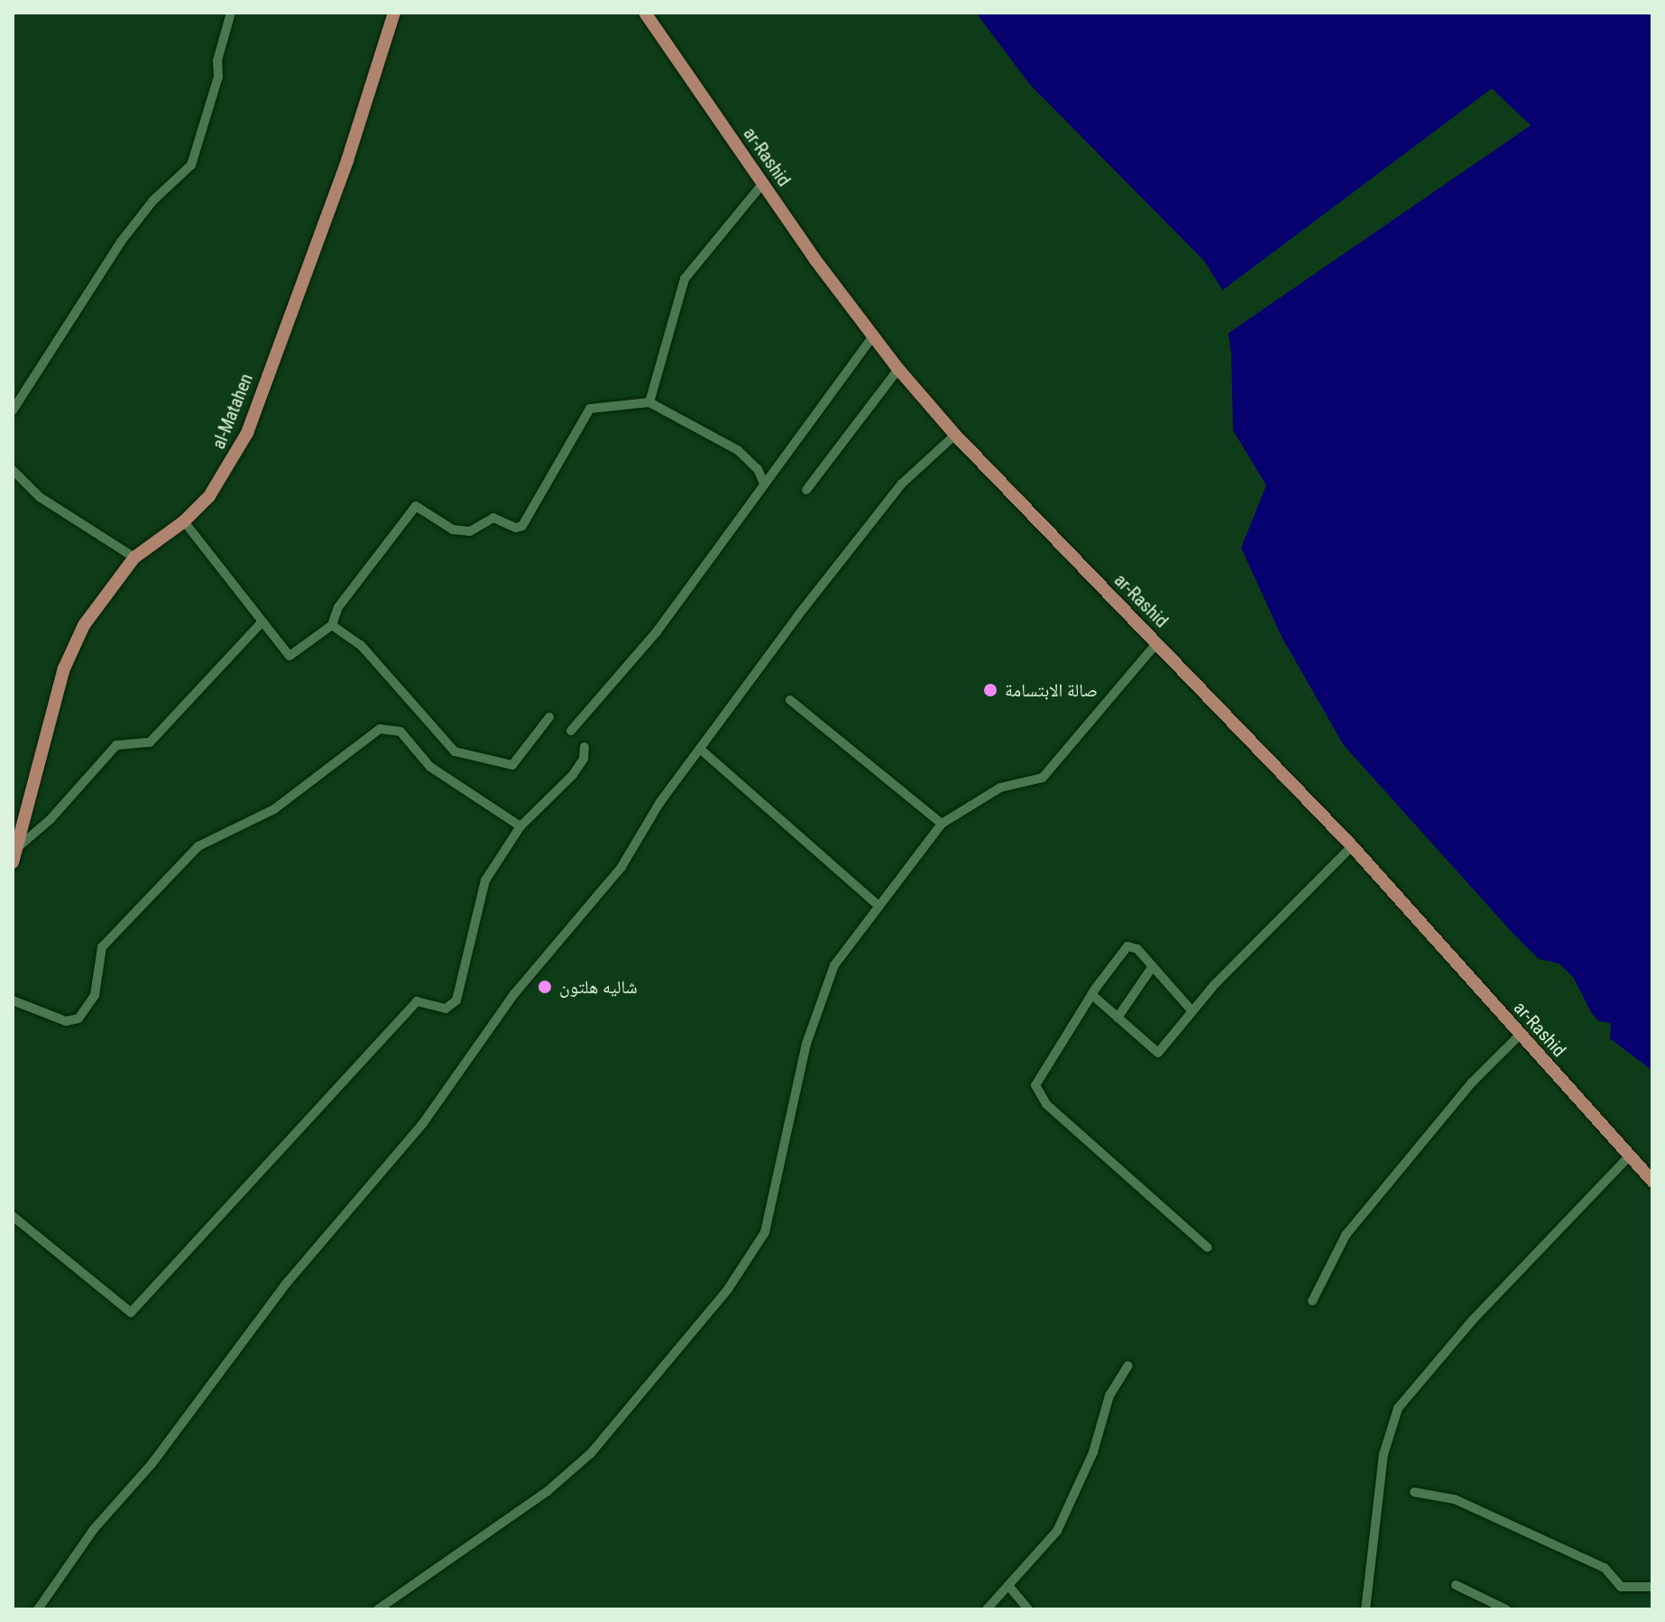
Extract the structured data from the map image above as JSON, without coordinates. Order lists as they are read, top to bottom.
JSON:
{
  "streets": {
    "main road": ["ar-Rashid", "al-Matahen"]
  },
  "places": ["صالة الابتسامة", "شاليه هلتون"]
}
